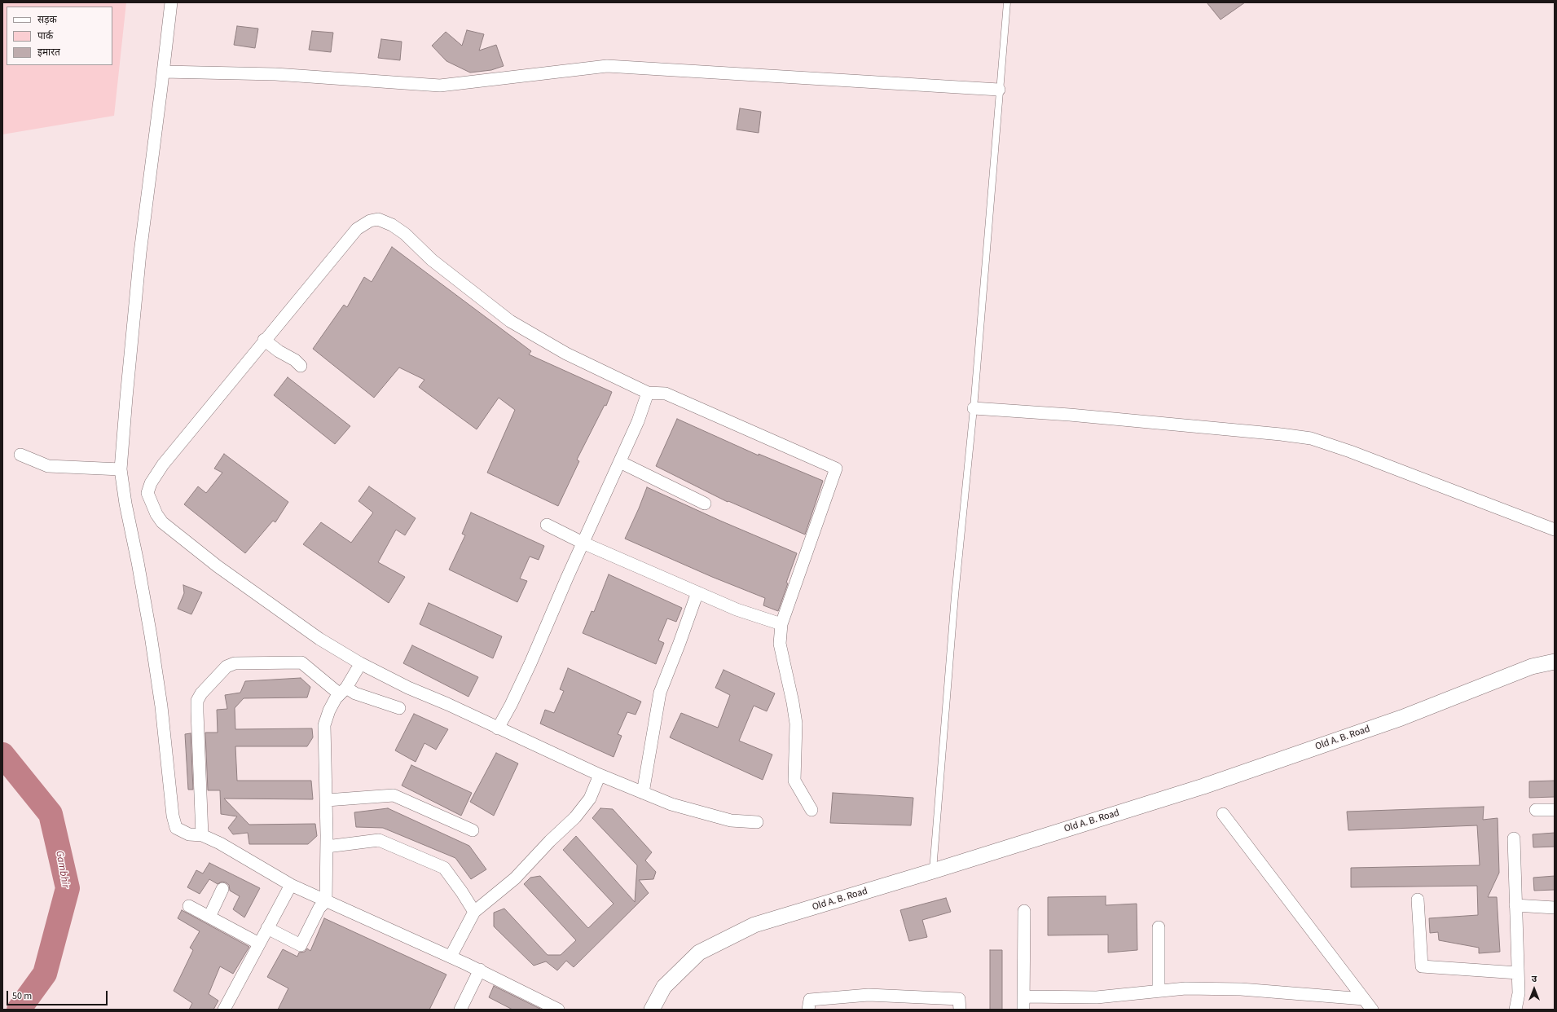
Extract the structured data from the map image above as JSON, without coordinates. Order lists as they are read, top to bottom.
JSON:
{
  "streets": {
    "street": ["Old A. B. Road"]
  },
  "water": ["Gambhir"],
  "legend": ["सड़क", "पार्क", "इमारत"],
  "scale_bar": "50 m",
  "north": "top"
}
